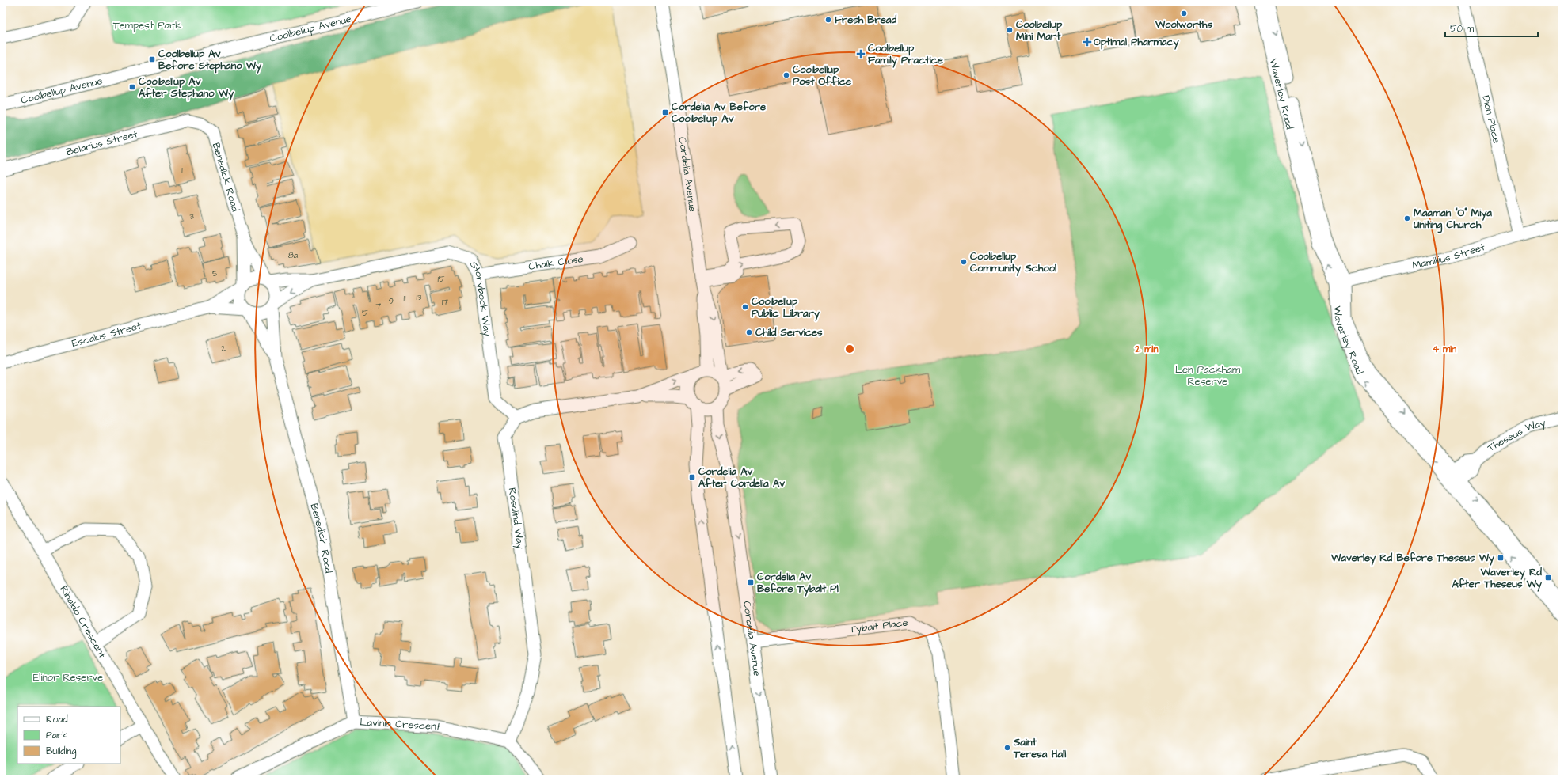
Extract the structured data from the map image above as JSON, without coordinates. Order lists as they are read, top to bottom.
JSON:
{
  "streets": {
    "street": [
      "Coolbellup Avenue",
      "Waverley Road",
      "Dion Place",
      "Belarius Street",
      "Cordelia Avenue",
      "Benedick Road",
      "Mamillius Street",
      "Chalk Close",
      "Storybook Way",
      "Escalus Street",
      "Theseus Way",
      "Rosalind Way",
      "Rinaldo Crescent",
      "Tybalt Place",
      "Lavinia Crescent"
    ]
  },
  "crossings": [
    ["Waverley Road", "Mamillius Street"],
    ["Waverley Road", "Theseus Way"],
    ["Dion Place", "Mamillius Street"],
    ["Belarius Street", "Benedick Road"],
    ["Cordelia Avenue", "Tybalt Place"],
    ["Benedick Road", "Lavinia Crescent"],
    ["Chalk Close", "Storybook Way"],
    ["Storybook Way", "Rosalind Way"],
    ["Rosalind Way", "Lavinia Crescent"]
  ],
  "parks": ["Tempest Park", "Len Packham Reserve", "Elinor Reserve"],
  "places": {
    "other": [
      "Woolworths",
      "Fresh Bread",
      "Coolbellup Mini Mart",
      "Coolbellup Post Office",
      "Maaman \"O\" Miya Uniting Church",
      "Coolbellup Community School",
      "Coolbellup Public Library",
      "Child Services",
      "Saint Teresa Hall"
    ],
    "health": ["Optimal Pharmacy", "Coolbellup Family Practice"],
    "transit": [
      "Coolbellup Av Before Stephano Wy",
      "Coolbellup Av After Stephano Wy",
      "Cordelia Av Before Coolbellup Av",
      "Cordelia Av After Cordelia Av",
      "Waverley Rd Before Theseus Wy",
      "Waverley Rd After Theseus Wy",
      "Cordelia Av Before Tybalt Pl"
    ]
  },
  "house_numbers": [
    "1",
    "3",
    "8a",
    "5",
    "15",
    "13",
    "11",
    "9",
    "17",
    "7",
    "5",
    "2"
  ],
  "legend": ["Road", "Park", "Building"],
  "scale_bar": "50 m",
  "rings": ["2 min", "4 min"]
}
